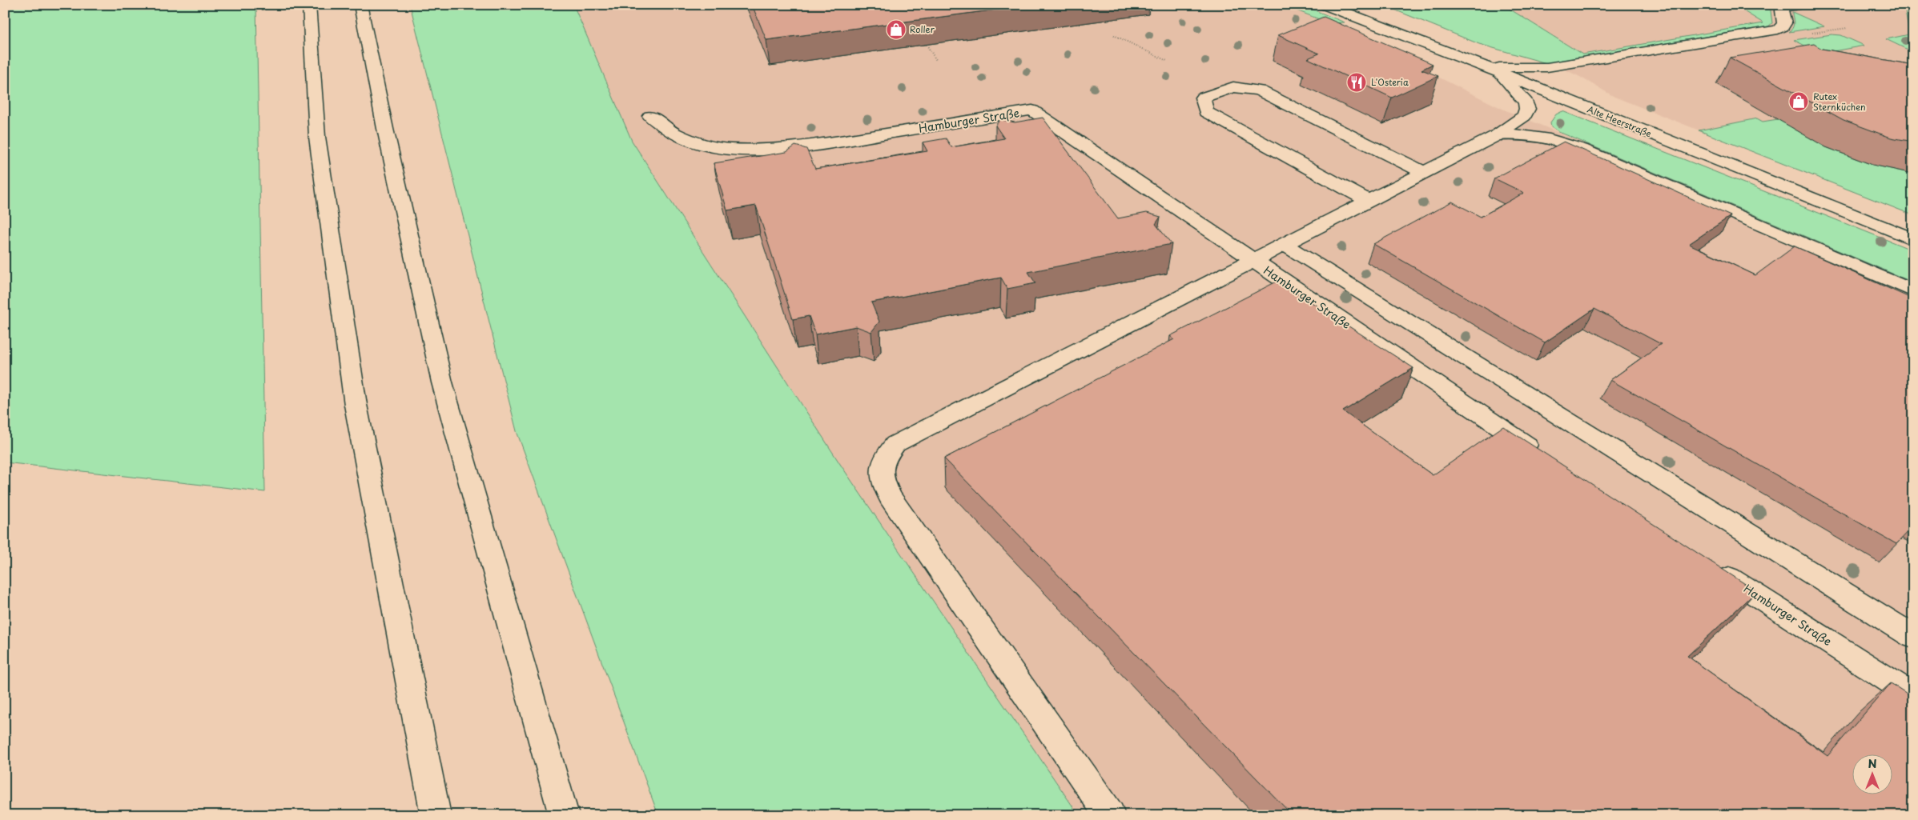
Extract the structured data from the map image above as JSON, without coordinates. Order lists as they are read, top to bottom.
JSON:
{
  "streets": {
    "main road": ["Hamburger Straße", "Alte Heerstraße"]
  },
  "places": {
    "shop": ["Roller", "Rutex Sternküchen"],
    "restaurant": ["L'Osteria"]
  },
  "north": "top"
}
